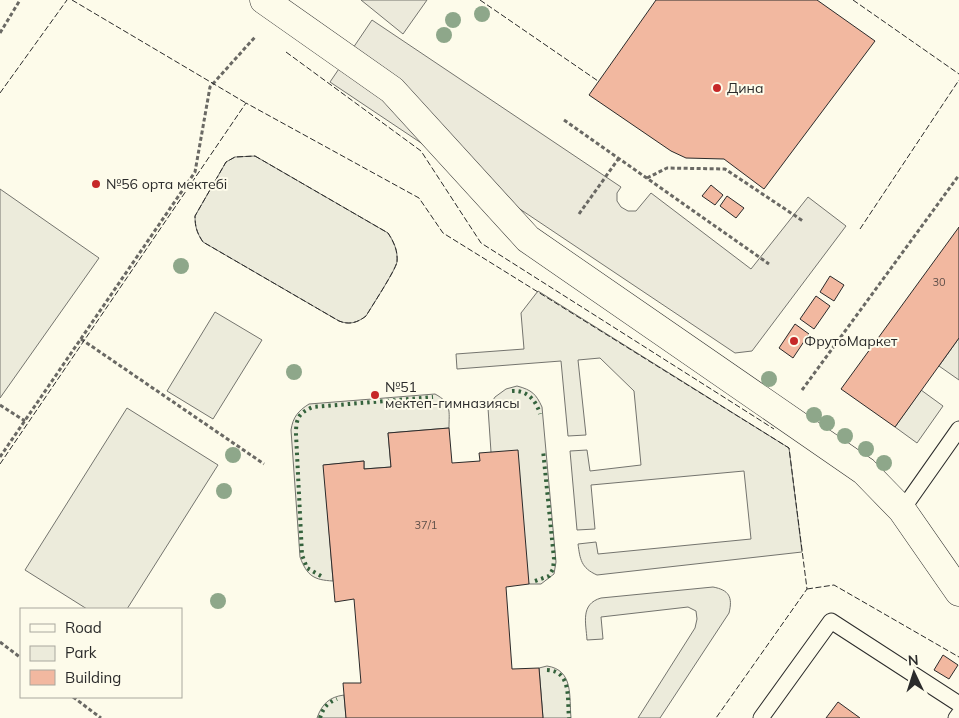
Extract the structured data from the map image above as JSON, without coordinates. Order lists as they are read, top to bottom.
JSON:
{
  "places": [
    "Дина",
    "№56 орта мектебі",
    "ФрутоМаркет",
    "№51 мектеп-гимназиясы"
  ],
  "house_numbers": ["30", "37/1"],
  "legend": ["Road", "Park", "Building"],
  "north": "top"
}
